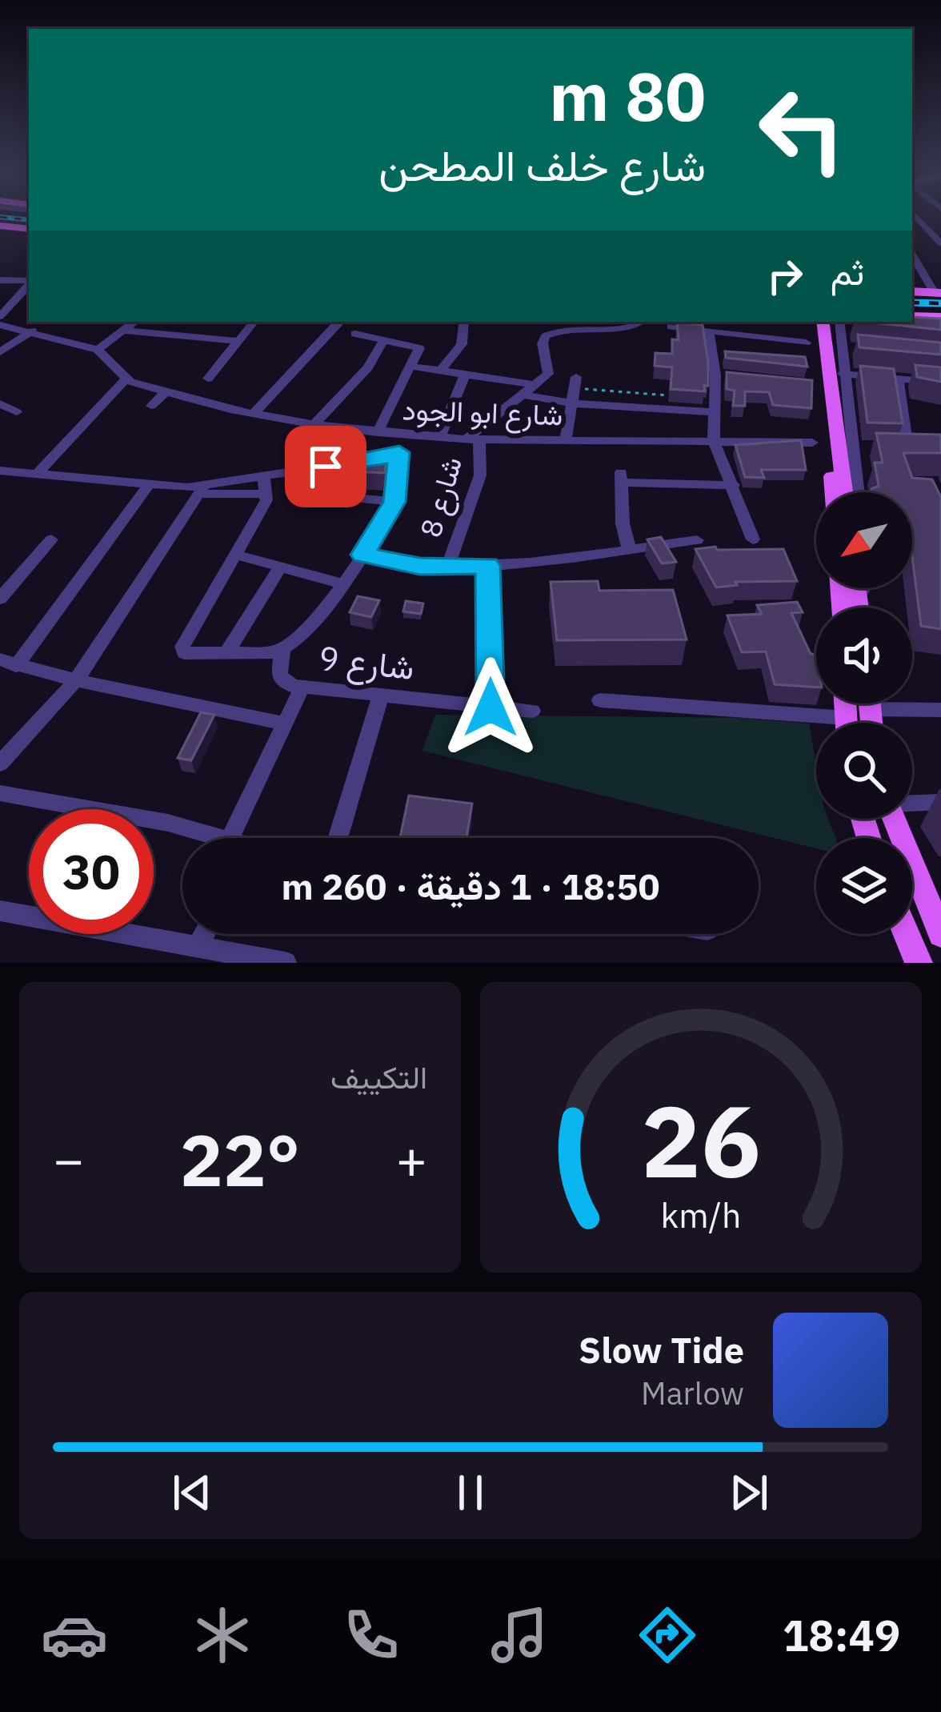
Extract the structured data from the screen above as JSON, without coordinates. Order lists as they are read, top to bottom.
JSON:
{
  "streets": {
    "street": ["شارع ابو الجود", "شارع 8", "شارع 9"]
  },
  "crossings": [
    ["شارع ابو الجود", "شارع 8"]
  ],
  "north": "bottom left",
  "page": {
    "turn": ["80 m", "شارع خلف المطحن"],
    "then": "ثم",
    "limit": "30",
    "trip": "18:50 · 1 دقيقة · 260 m",
    "tile": "التكييف",
    "heat": ["−", "22°", "+"],
    "song": ["Slow Tide", "Marlow"],
    "tabs": "18:49",
    "gauge": ["26", "km/h"]
  }
}
